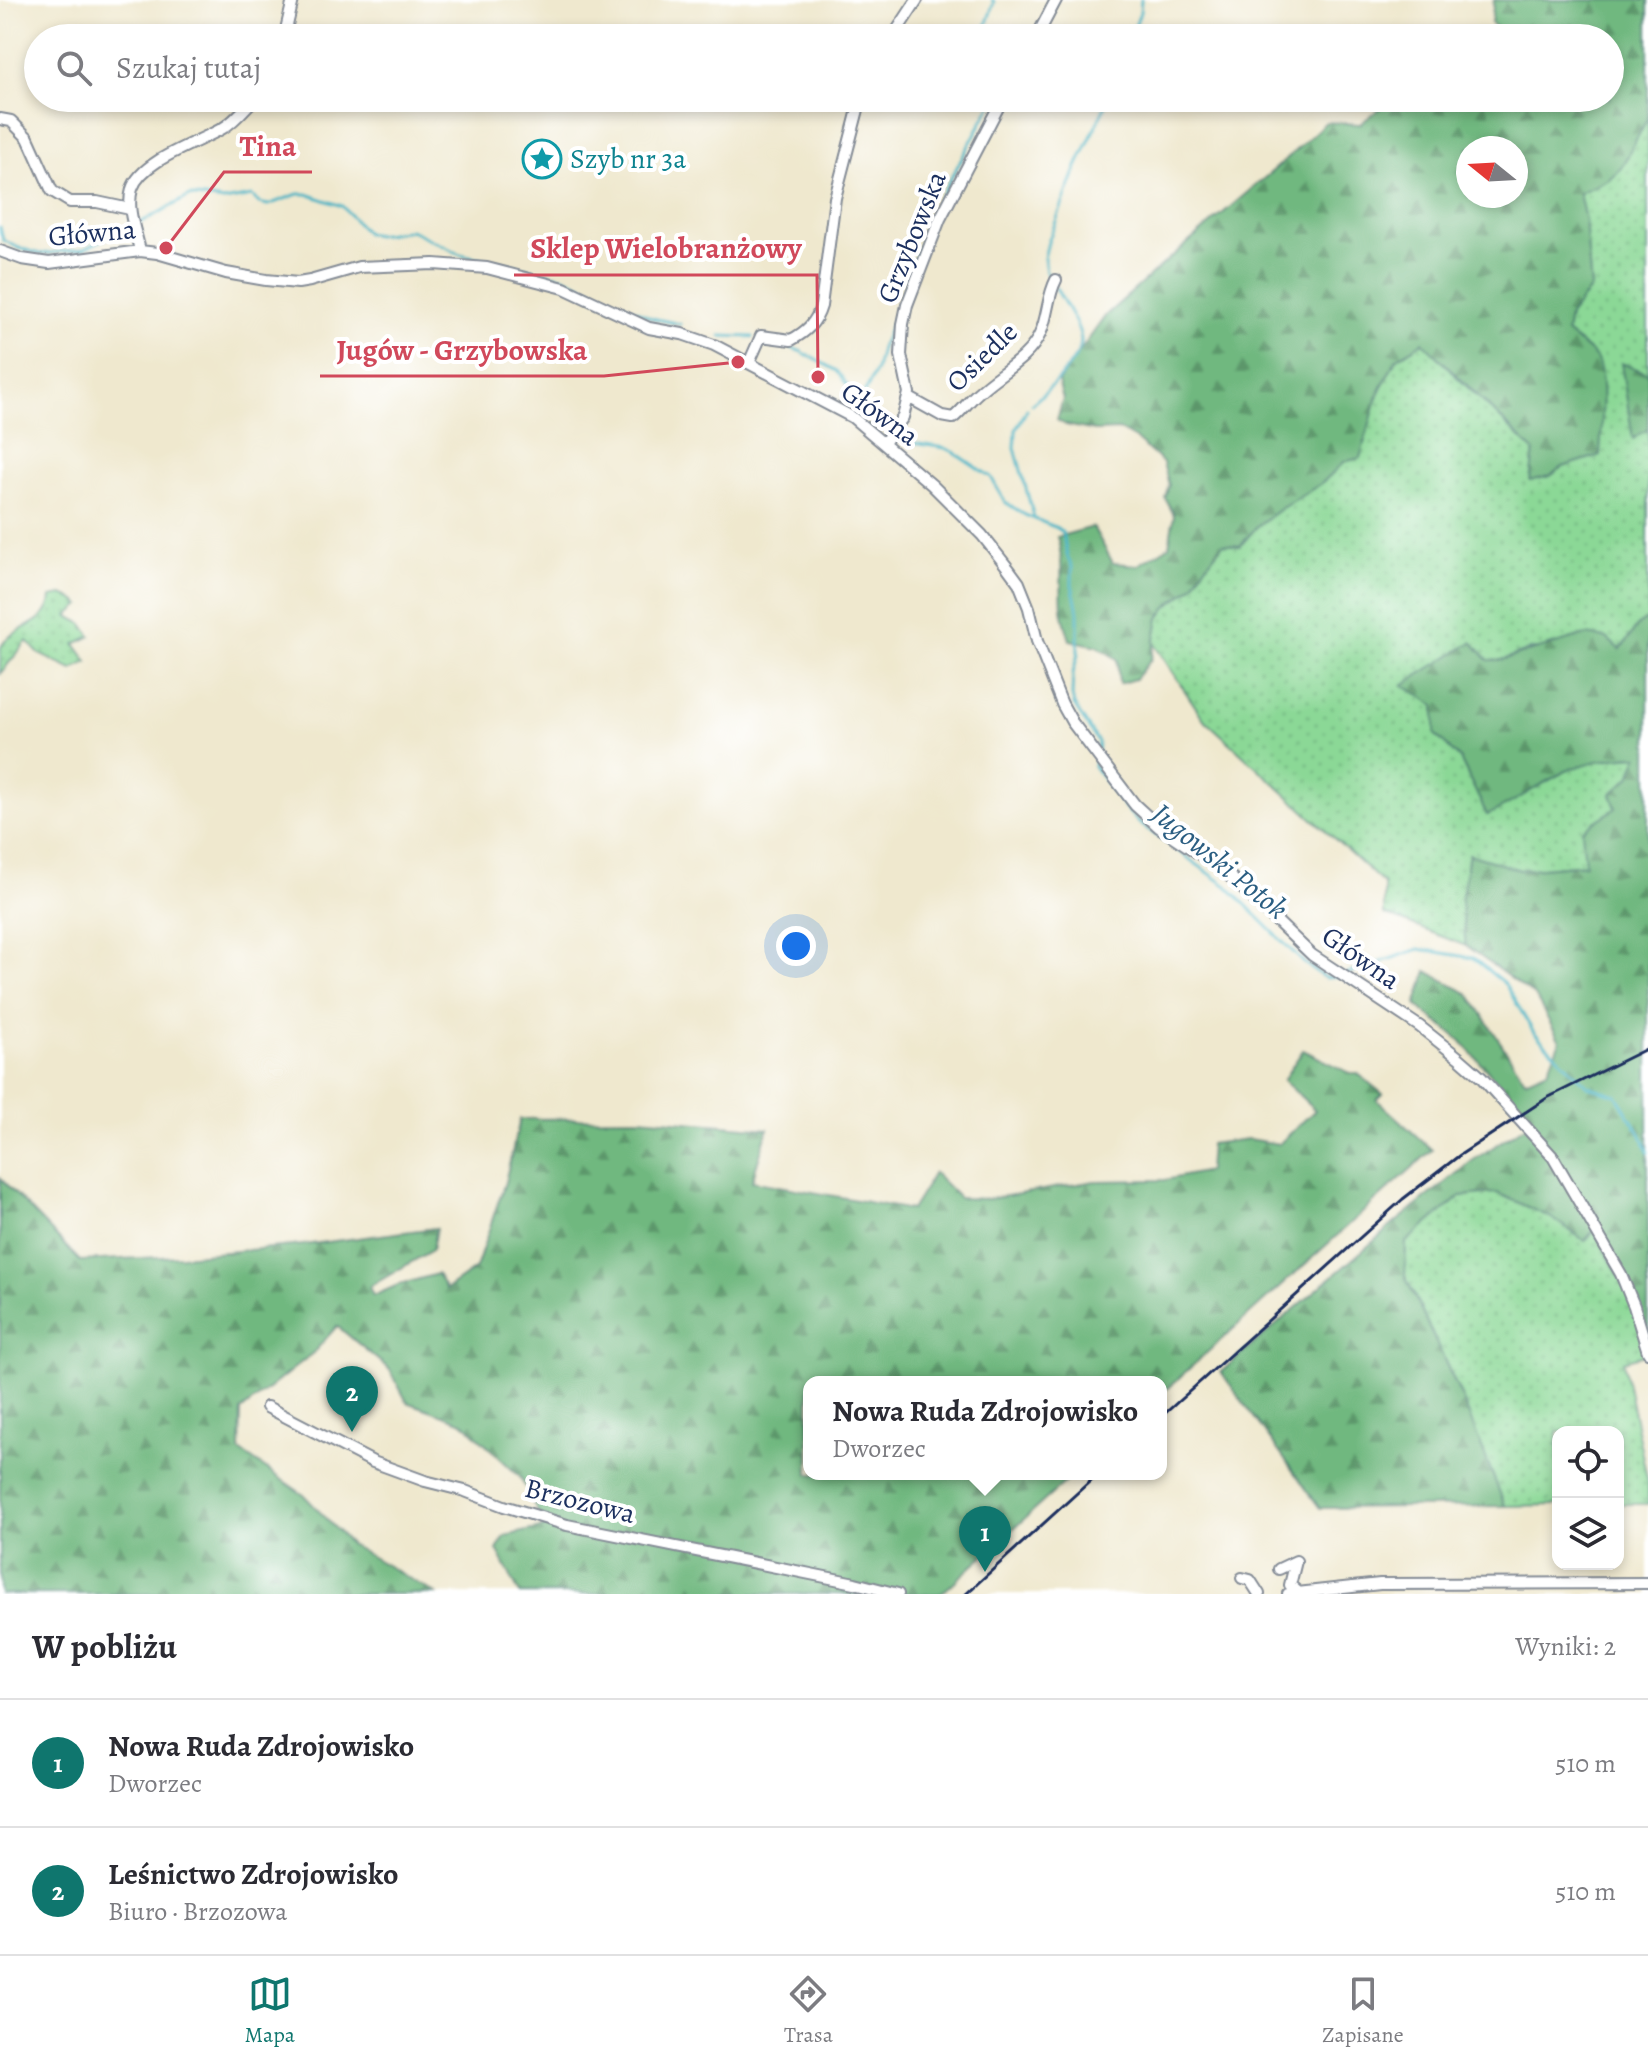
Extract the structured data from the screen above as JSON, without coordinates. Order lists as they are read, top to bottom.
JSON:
{
  "streets": {
    "street": [
      "Główna",
      "Grzybowska",
      "Osiedle",
      "Brzozowa"
    ]
  },
  "crossings": [
    ["Główna", "Grzybowska"],
    ["Grzybowska", "Osiedle"]
  ],
  "water": ["Jugowski Potok"],
  "places": {
    "place": ["Szyb nr 3a"],
    "other": ["Tina", "Jugów - Grzybowska", "Sklep Wielobranżowy"]
  },
  "north": "left",
  "page": {
    "search": "Szukaj tutaj",
    "pins": ["2", "1"],
    "popup": ["Nowa Ruda Zdrojowisko", "Dworzec"],
    "heading": ["W pobliżu", "Wyniki: 2"],
    "list": [
      {
        "mark": "1",
        "name": "Nowa Ruda Zdrojowisko",
        "note": "Dworzec",
        "value": "510 m"
      },
      {
        "mark": "2",
        "name": "Leśnictwo Zdrojowisko",
        "note": "Biuro · Brzozowa",
        "value": "510 m"
      }
    ],
    "nav": ["Mapa", "Trasa", "Zapisane"]
  }
}
